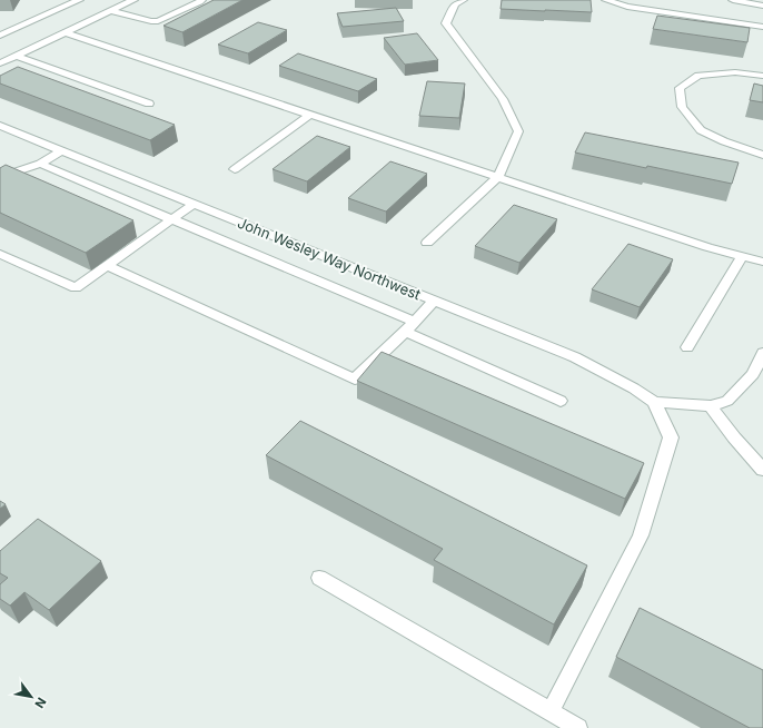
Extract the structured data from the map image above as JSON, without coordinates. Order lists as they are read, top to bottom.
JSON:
{
  "streets": {
    "street": ["John Wesley Way Northwest"]
  },
  "north": "bottom right"
}
